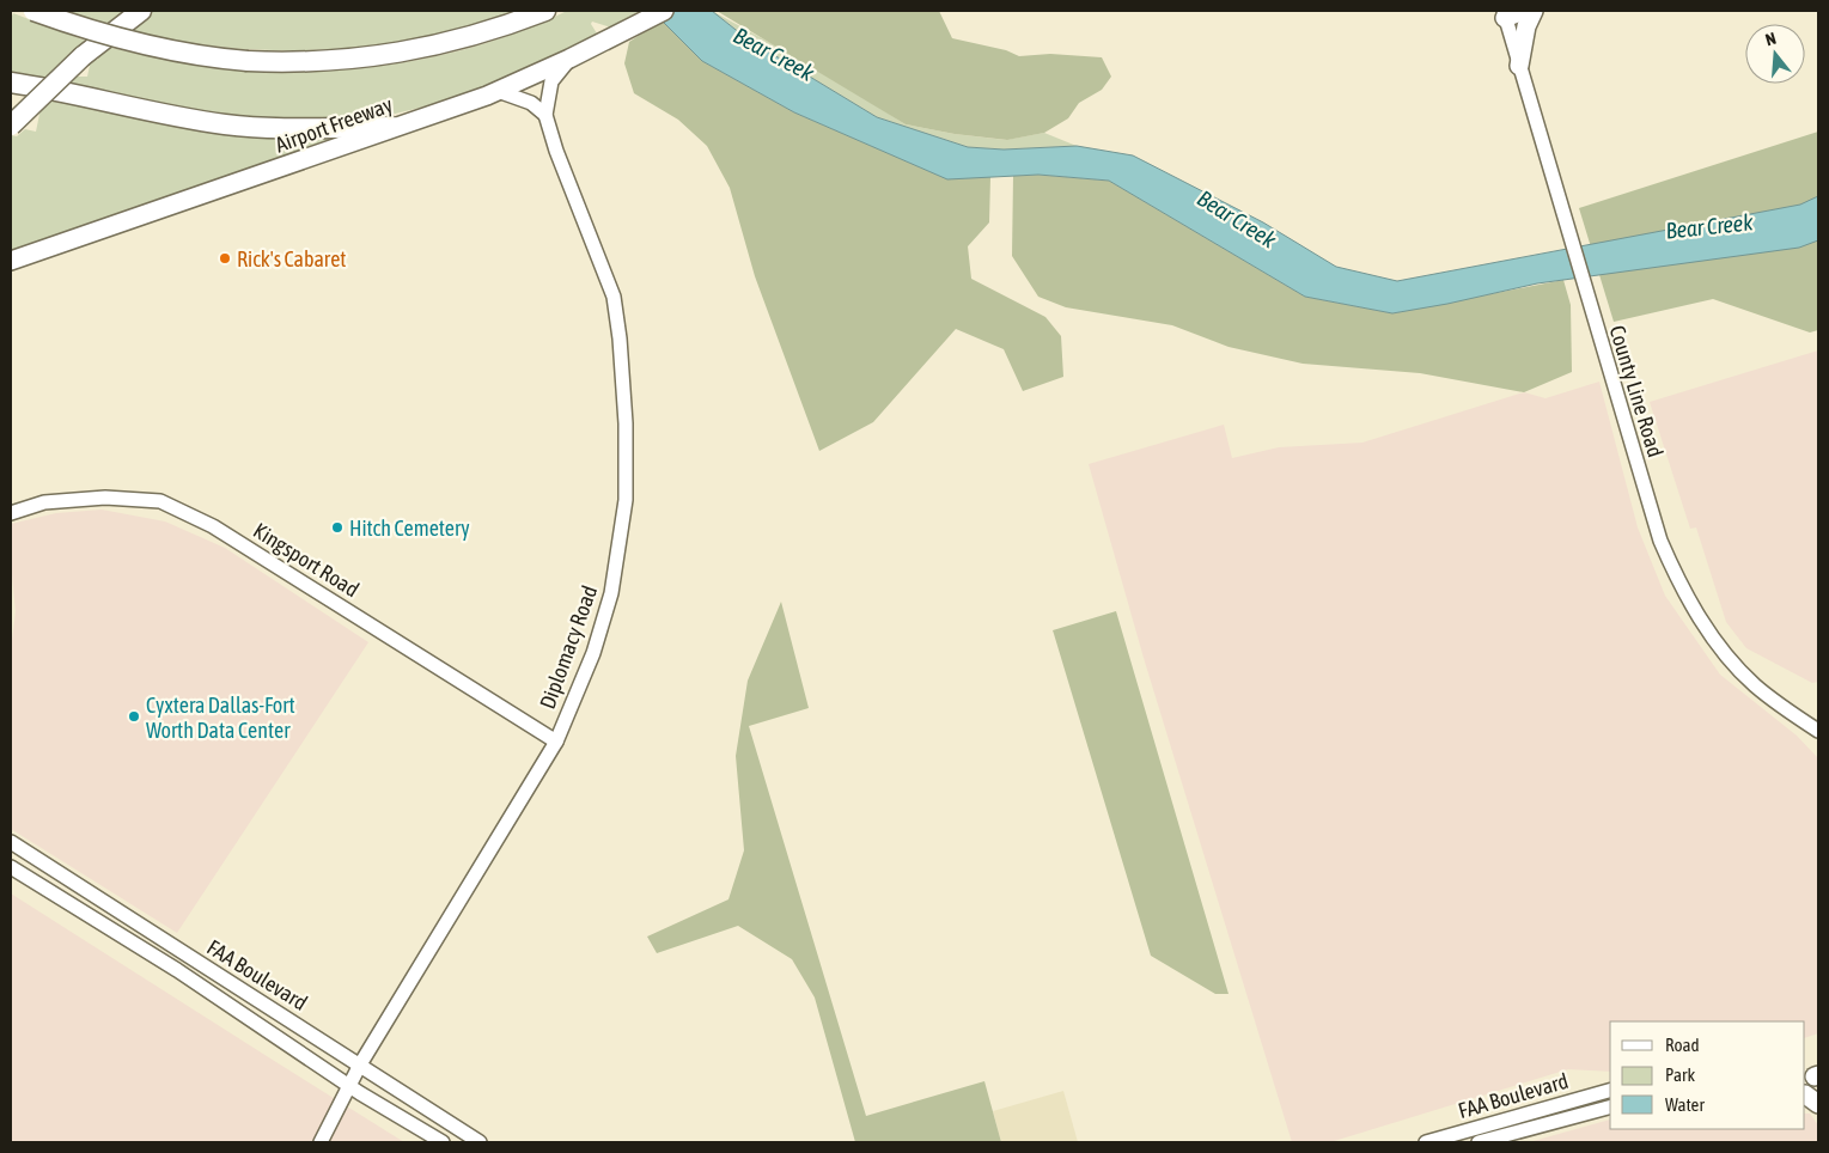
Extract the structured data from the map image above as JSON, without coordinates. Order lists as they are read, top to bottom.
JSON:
{
  "streets": {
    "main road": ["Airport Freeway"],
    "street": [
      "County Line Road",
      "Kingsport Road",
      "Diplomacy Road",
      "FAA Boulevard"
    ]
  },
  "crossings": [
    ["Airport Freeway", "Diplomacy Road"],
    ["Kingsport Road", "Diplomacy Road"],
    ["Diplomacy Road", "FAA Boulevard"]
  ],
  "water": ["Bear Creek"],
  "places": ["Rick's Cabaret", "Hitch Cemetery", "Cyxtera Dallas-Fort Worth Data Center"],
  "legend": ["Road", "Park", "Water"],
  "north": "top"
}
